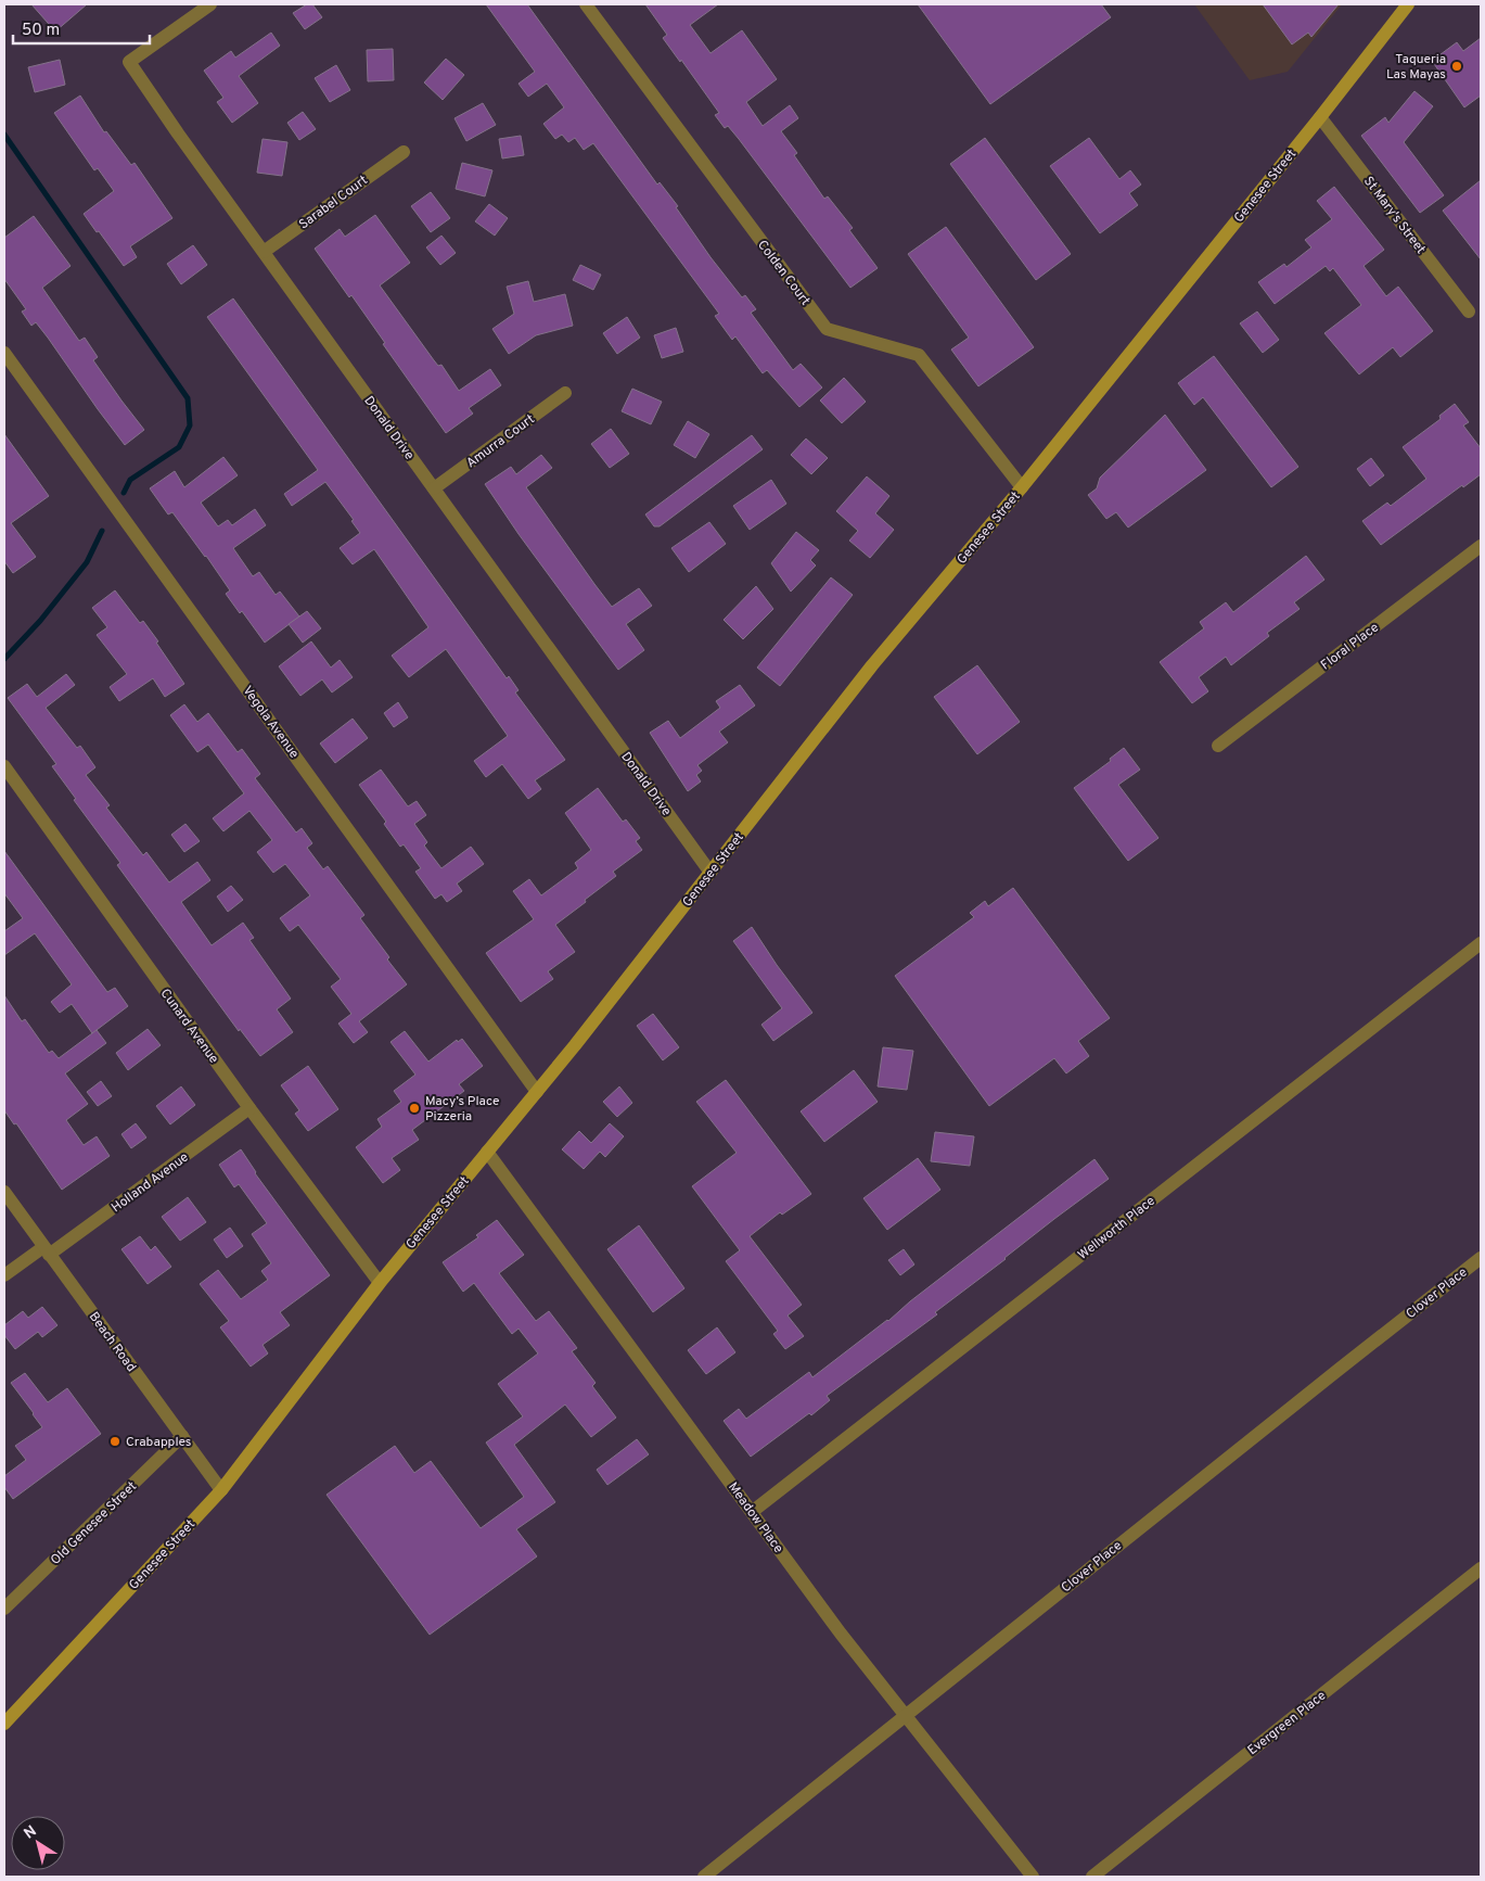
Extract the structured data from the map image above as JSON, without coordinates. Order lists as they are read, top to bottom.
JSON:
{
  "streets": {
    "main road": ["Genesee Street"],
    "street": [
      "Sarabel Court",
      "St Mary's Street",
      "Colden Court",
      "Donald Drive",
      "Amurra Court",
      "Floral Place",
      "Vegola Avenue",
      "Cunard Avenue",
      "Holland Avenue",
      "Wellworth Place",
      "Clover Place",
      "Beach Road",
      "Meadow Place",
      "Old Genesee Street",
      "Evergreen Place"
    ]
  },
  "crossings": [
    ["Genesee Street", "St Mary's Street"],
    ["Genesee Street", "Colden Court"],
    ["Genesee Street", "Donald Drive"],
    ["Genesee Street", "Vegola Avenue"],
    ["Genesee Street", "Cunard Avenue"],
    ["Genesee Street", "Beach Road"],
    ["Genesee Street", "Meadow Place"],
    ["Sarabel Court", "Donald Drive"],
    ["Donald Drive", "Amurra Court"],
    ["Cunard Avenue", "Holland Avenue"],
    ["Holland Avenue", "Beach Road"],
    ["Wellworth Place", "Meadow Place"],
    ["Clover Place", "Meadow Place"],
    ["Beach Road", "Old Genesee Street"]
  ],
  "places": ["Taqueria Las Mayas", "Macy’s Place Pizzeria", "Crabapples"],
  "scale_bar": "50 m",
  "north": "top left"
}
